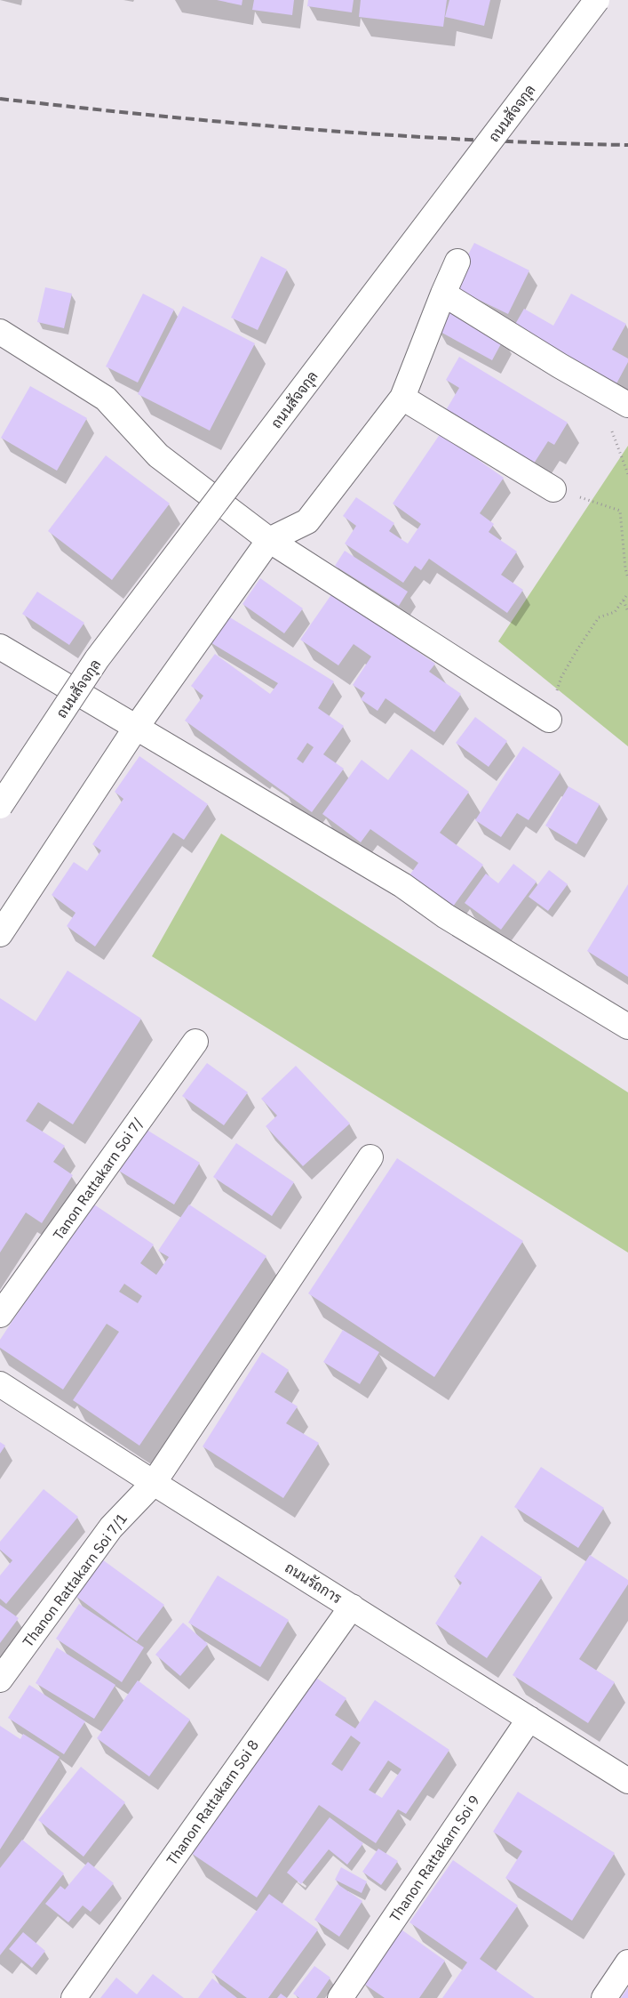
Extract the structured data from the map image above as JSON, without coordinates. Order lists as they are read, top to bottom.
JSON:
{
  "streets": {
    "street": [
      "ถนนสัจจกุล",
      "Tanon Rattakarn Soi 7/",
      "Thanon Rattakarn Soi 7/1",
      "ถนนรัถการ",
      "Thanon Rattakarn Soi 8",
      "Thanon Rattakarn Soi 9"
    ]
  },
  "crossings": [
    ["Thanon Rattakarn Soi 7/1", "ถนนรัถการ"],
    ["ถนนรัถการ", "Thanon Rattakarn Soi 8"],
    ["ถนนรัถการ", "Thanon Rattakarn Soi 9"]
  ]
}
